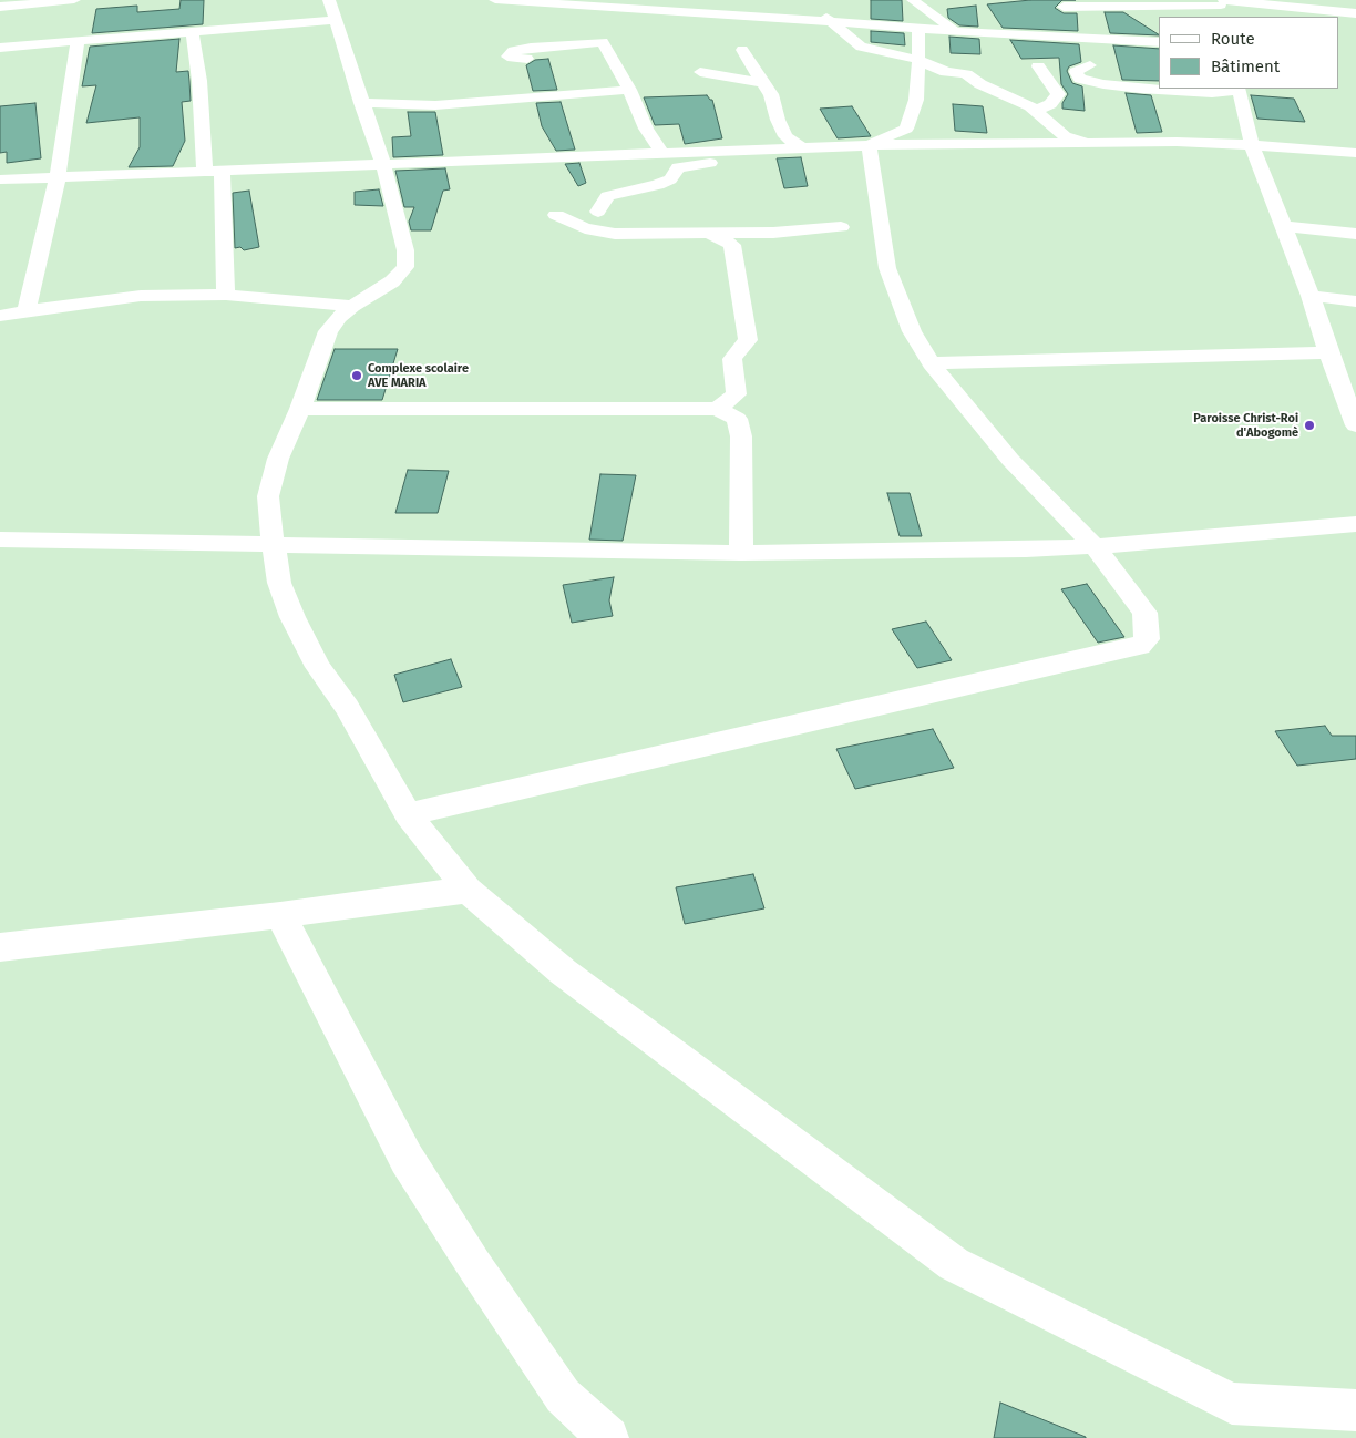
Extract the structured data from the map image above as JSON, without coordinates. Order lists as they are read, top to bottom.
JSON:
{
  "places": ["Complexe scolaire AVE MARIA", "Paroisse Christ-Roi d'Abogomè"],
  "legend": ["Route", "Bâtiment"]
}
